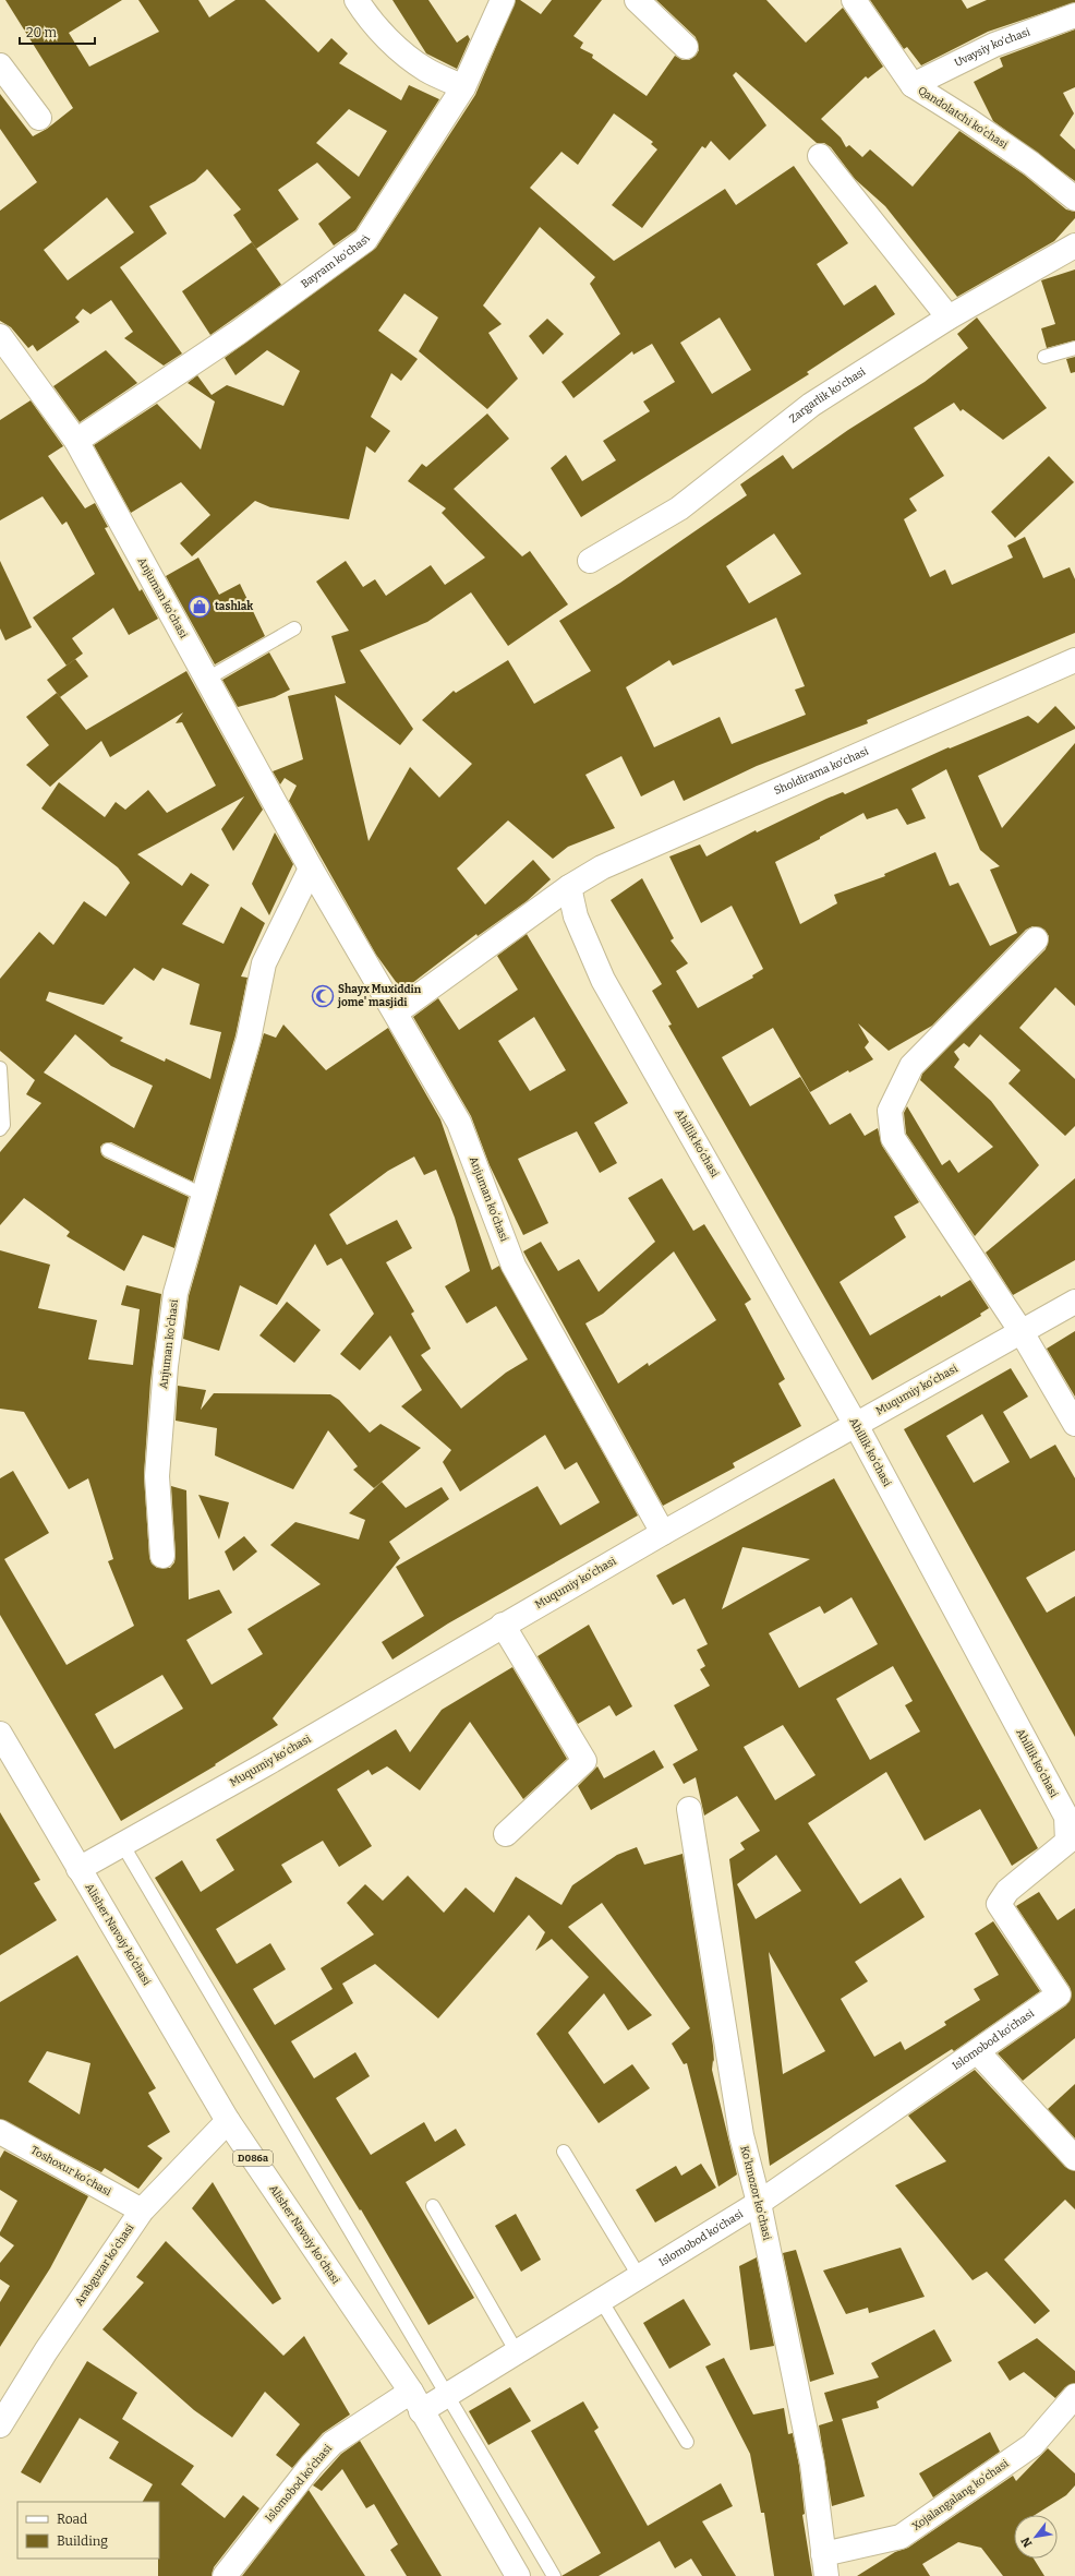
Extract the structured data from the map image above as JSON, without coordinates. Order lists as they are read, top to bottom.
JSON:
{
  "streets": {
    "street": [
      "Uvaysiy ko'chasi",
      "Qandolatchi koʻchasi",
      "Bayram ko'chasi",
      "Zargarlik ko'chasi",
      "Anjuman koʻchasi",
      "Sholdirama ko‘chasi",
      "Ahillik koʻchasi",
      "Muqumiy koʻchasi",
      "Alisher Navoiy koʻchasi",
      "Islomobod ko‘chasi",
      "D086a",
      "Toshoxur koʻchasi",
      "Koʻkmozor koʻchasi",
      "Arabguzar koʻchasi",
      "Islomobod koʻchasi",
      "Xojalangalang koʻchasi"
    ]
  },
  "crossings": [
    ["Uvaysiy ko'chasi", "Qandolatchi koʻchasi"],
    ["Bayram ko'chasi", "Anjuman koʻchasi"],
    ["Anjuman koʻchasi", "Sholdirama ko‘chasi"],
    ["Anjuman koʻchasi", "Muqumiy koʻchasi"],
    ["Sholdirama ko‘chasi", "Ahillik koʻchasi"],
    ["Ahillik koʻchasi", "Muqumiy koʻchasi"],
    ["Ahillik koʻchasi", "Islomobod ko‘chasi"],
    ["Muqumiy koʻchasi", "Alisher Navoiy koʻchasi"],
    ["Alisher Navoiy koʻchasi", "Islomobod ko‘chasi"],
    ["Alisher Navoiy koʻchasi", "Arabguzar koʻchasi"],
    ["Alisher Navoiy koʻchasi", "Islomobod koʻchasi"],
    ["Islomobod ko‘chasi", "Koʻkmozor koʻchasi"],
    ["Islomobod ko‘chasi", "Islomobod koʻchasi"],
    ["Toshoxur koʻchasi", "Arabguzar koʻchasi"],
    ["Koʻkmozor koʻchasi", "Xojalangalang koʻchasi"]
  ],
  "places": {
    "shop": ["tashlak"],
    "mosque": ["Shayx Muxiddin jome' masjidi"]
  },
  "legend": ["Road", "Building"],
  "scale_bar": "20 m",
  "north": "bottom left"
}
